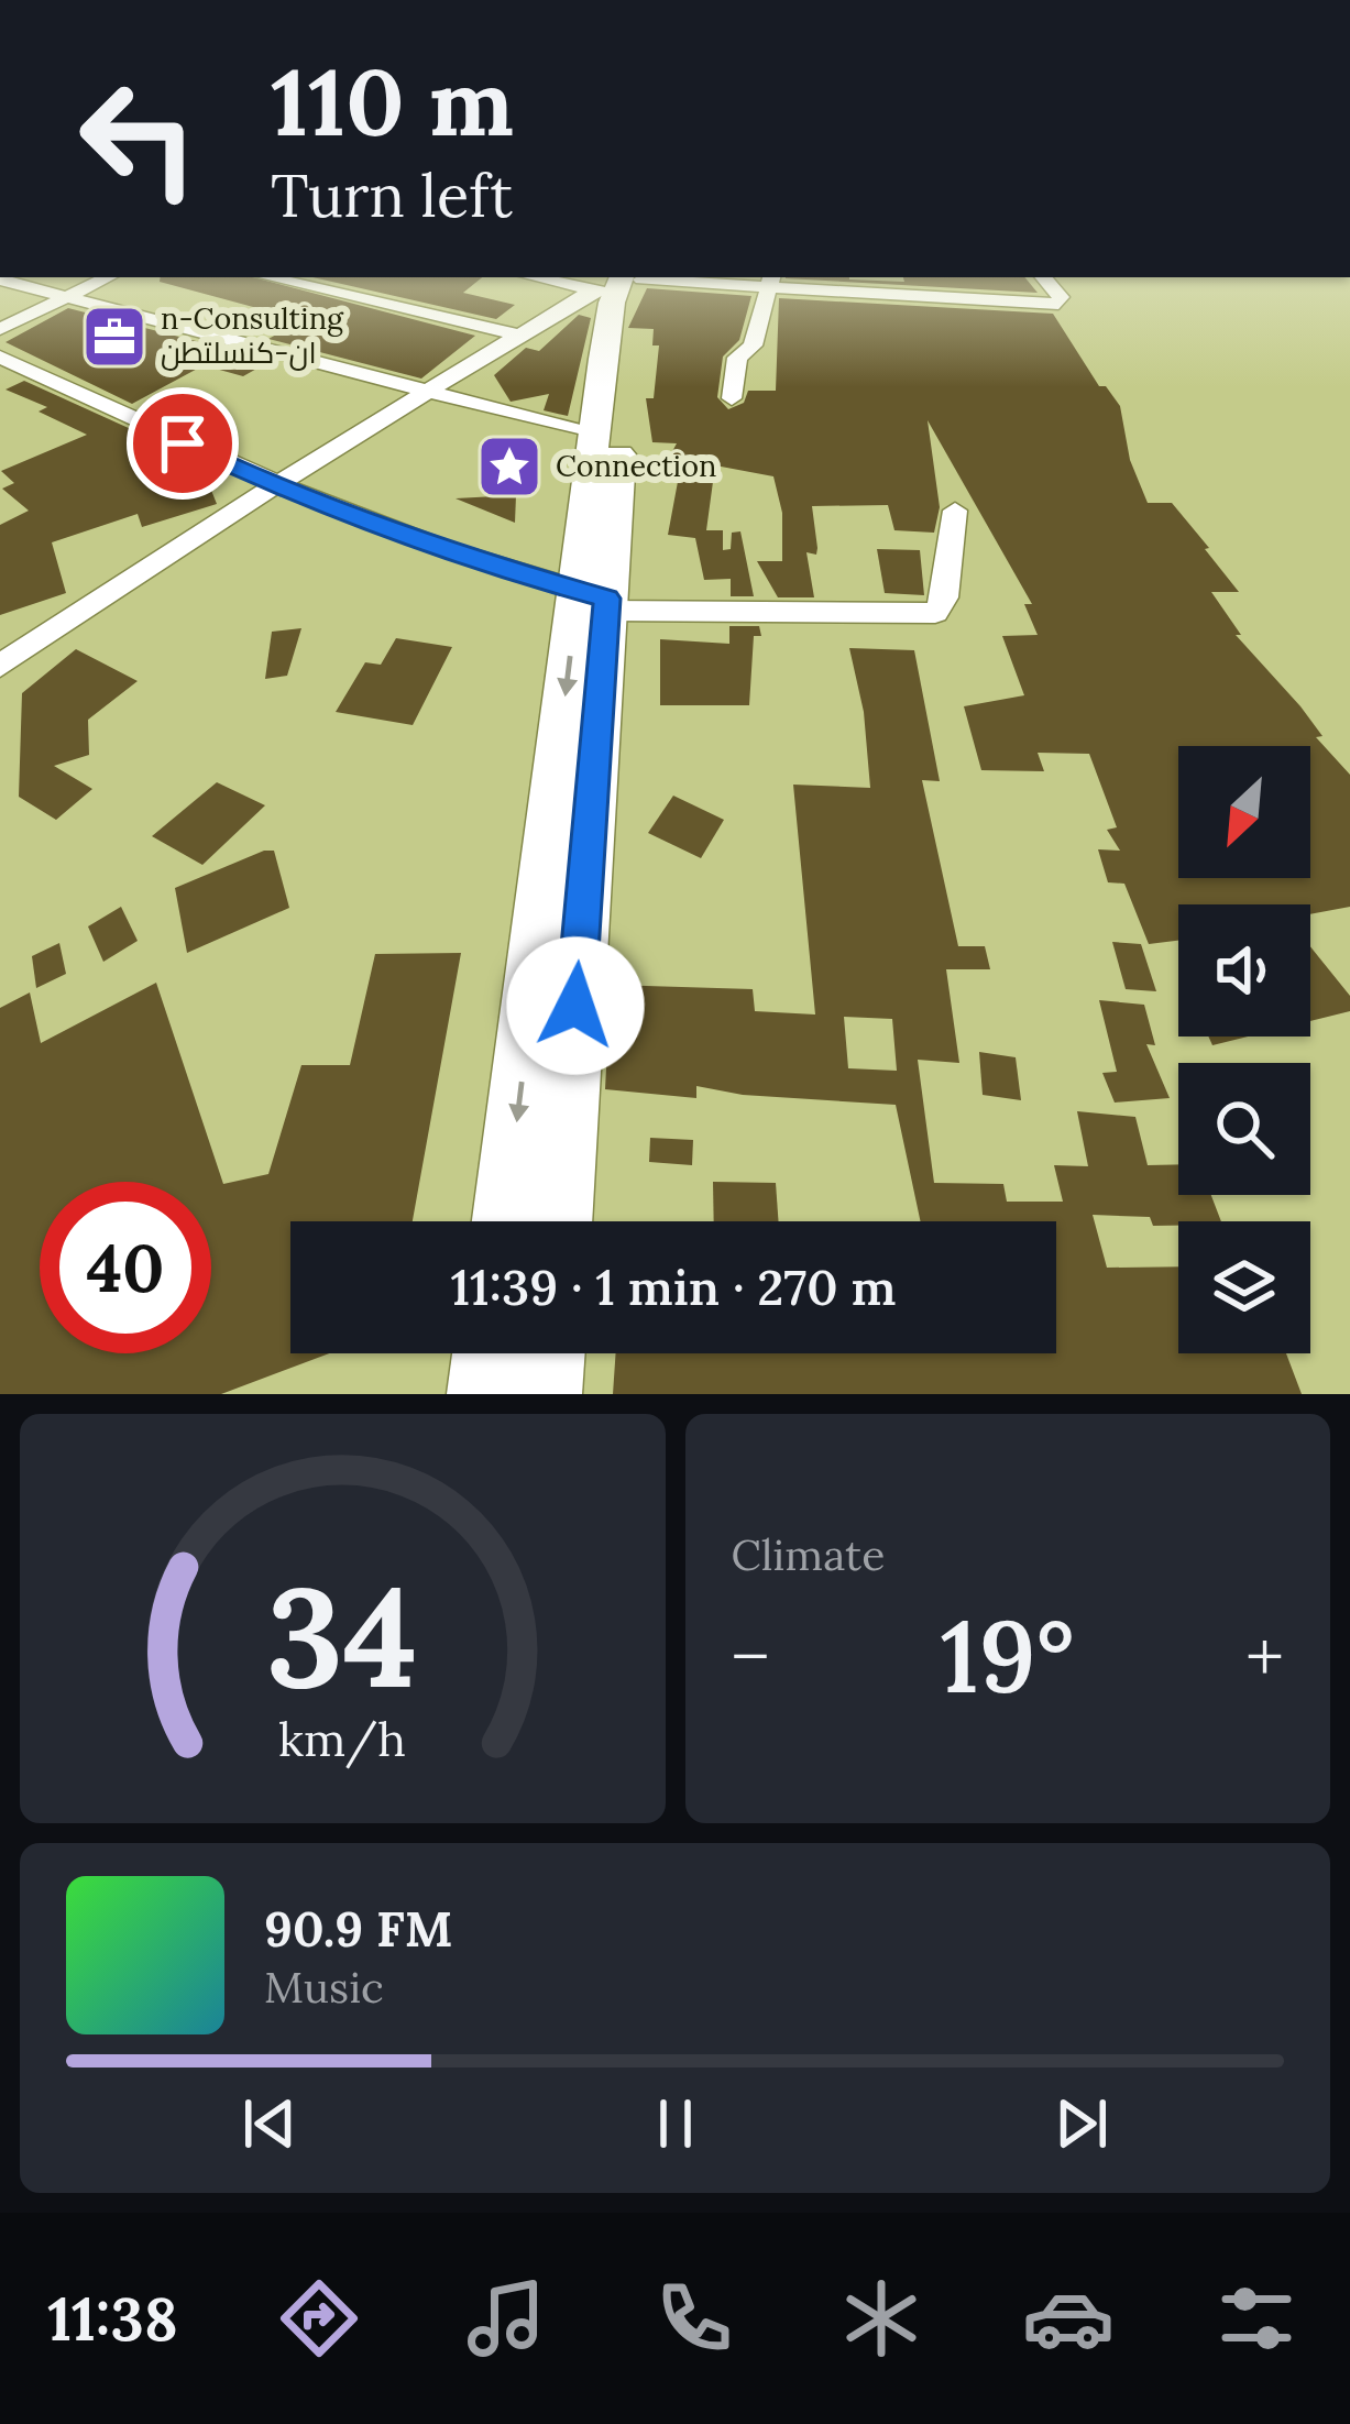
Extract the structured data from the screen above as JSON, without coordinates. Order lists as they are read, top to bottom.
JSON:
{
  "places": {
    "office": ["n-Consulting ان-كنسلتطن"],
    "place": ["Connection"]
  },
  "north": "bottom left",
  "page": {
    "turn": ["110 m", "Turn left"],
    "limit": "40",
    "trip": "11:39 · 1 min · 270 m",
    "tile": "Climate",
    "heat": ["−", "19°", "+"],
    "song": ["90.9 FM", "Music"],
    "tabs": "11:38",
    "gauge": ["34", "km/h"]
  }
}
